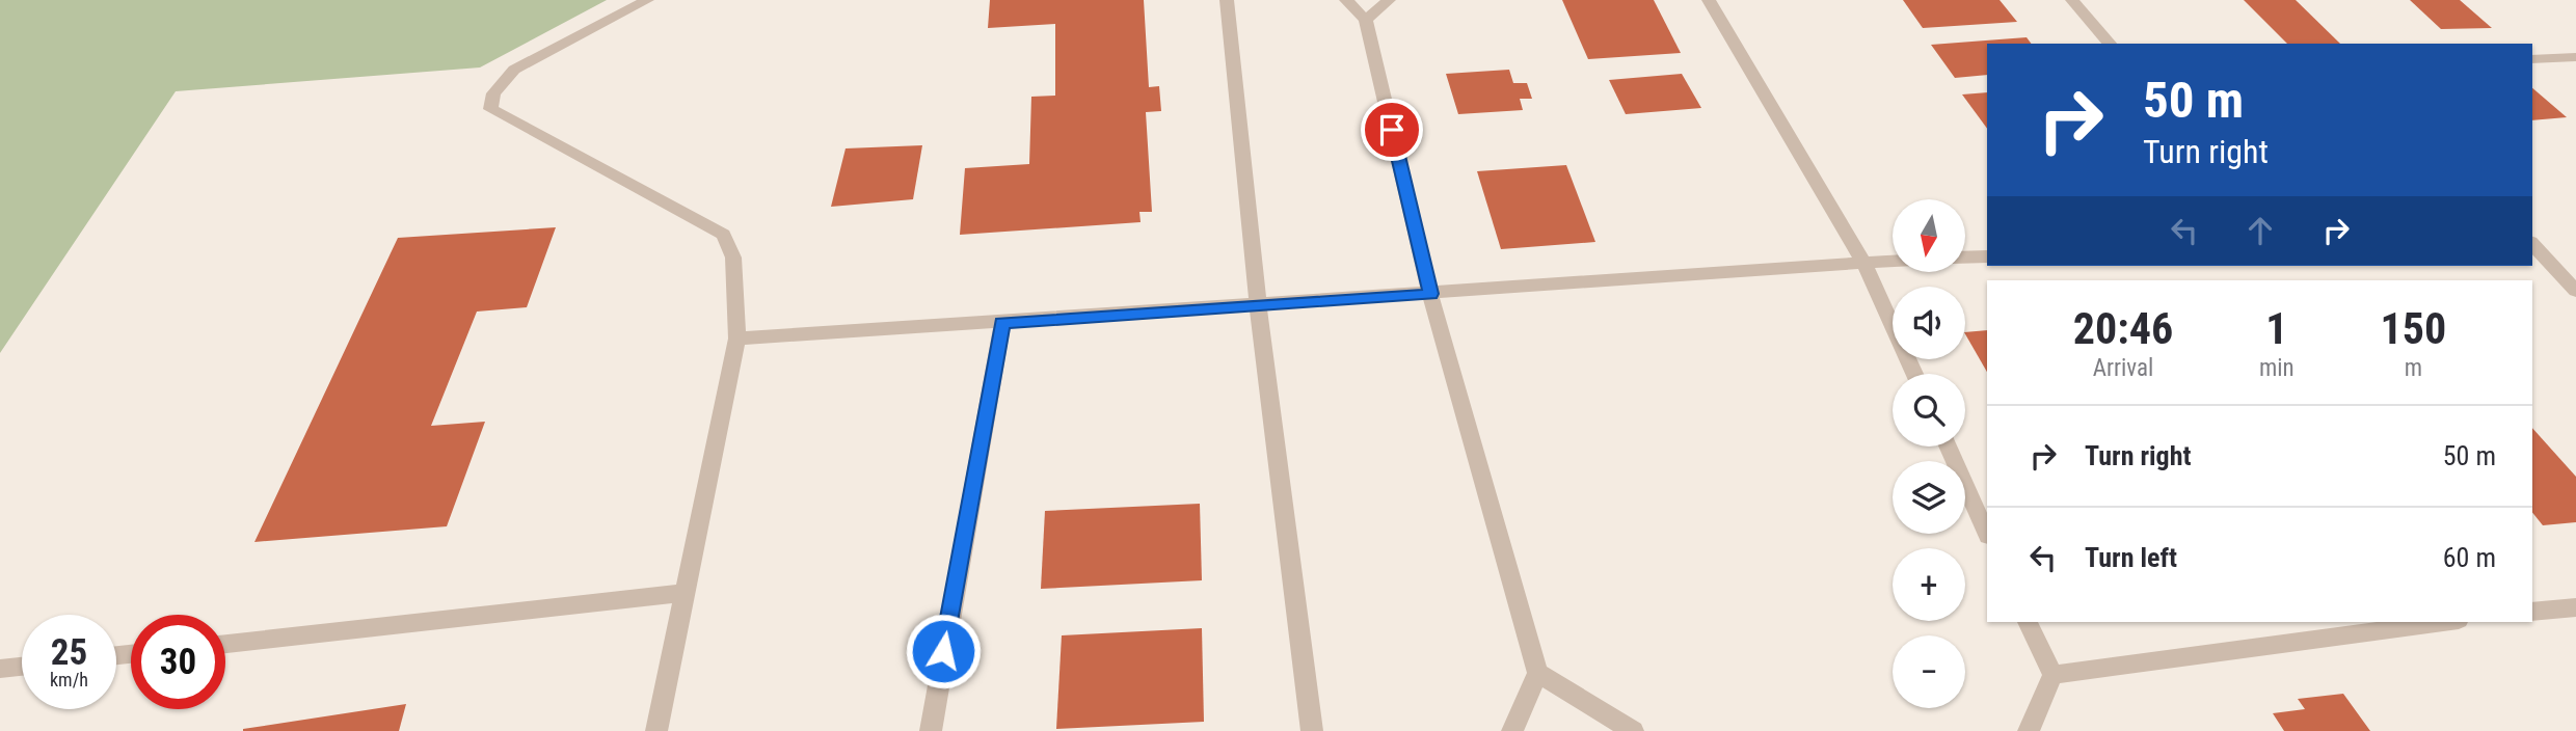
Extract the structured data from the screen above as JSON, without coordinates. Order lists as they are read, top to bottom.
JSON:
{
  "north": "bottom",
  "page": {
    "turn": ["50 m", "Turn right"],
    "map_buttons": ["+", "−"],
    "eta": [
      "20:46",
      "Arrival",
      "1",
      "min",
      "150",
      "m"
    ],
    "list": [
      {
        "name": "Turn right",
        "value": "50 m"
      },
      {
        "name": "Turn left",
        "value": "60 m"
      }
    ],
    "speed": "25 km/h",
    "limit": "30"
  }
}
